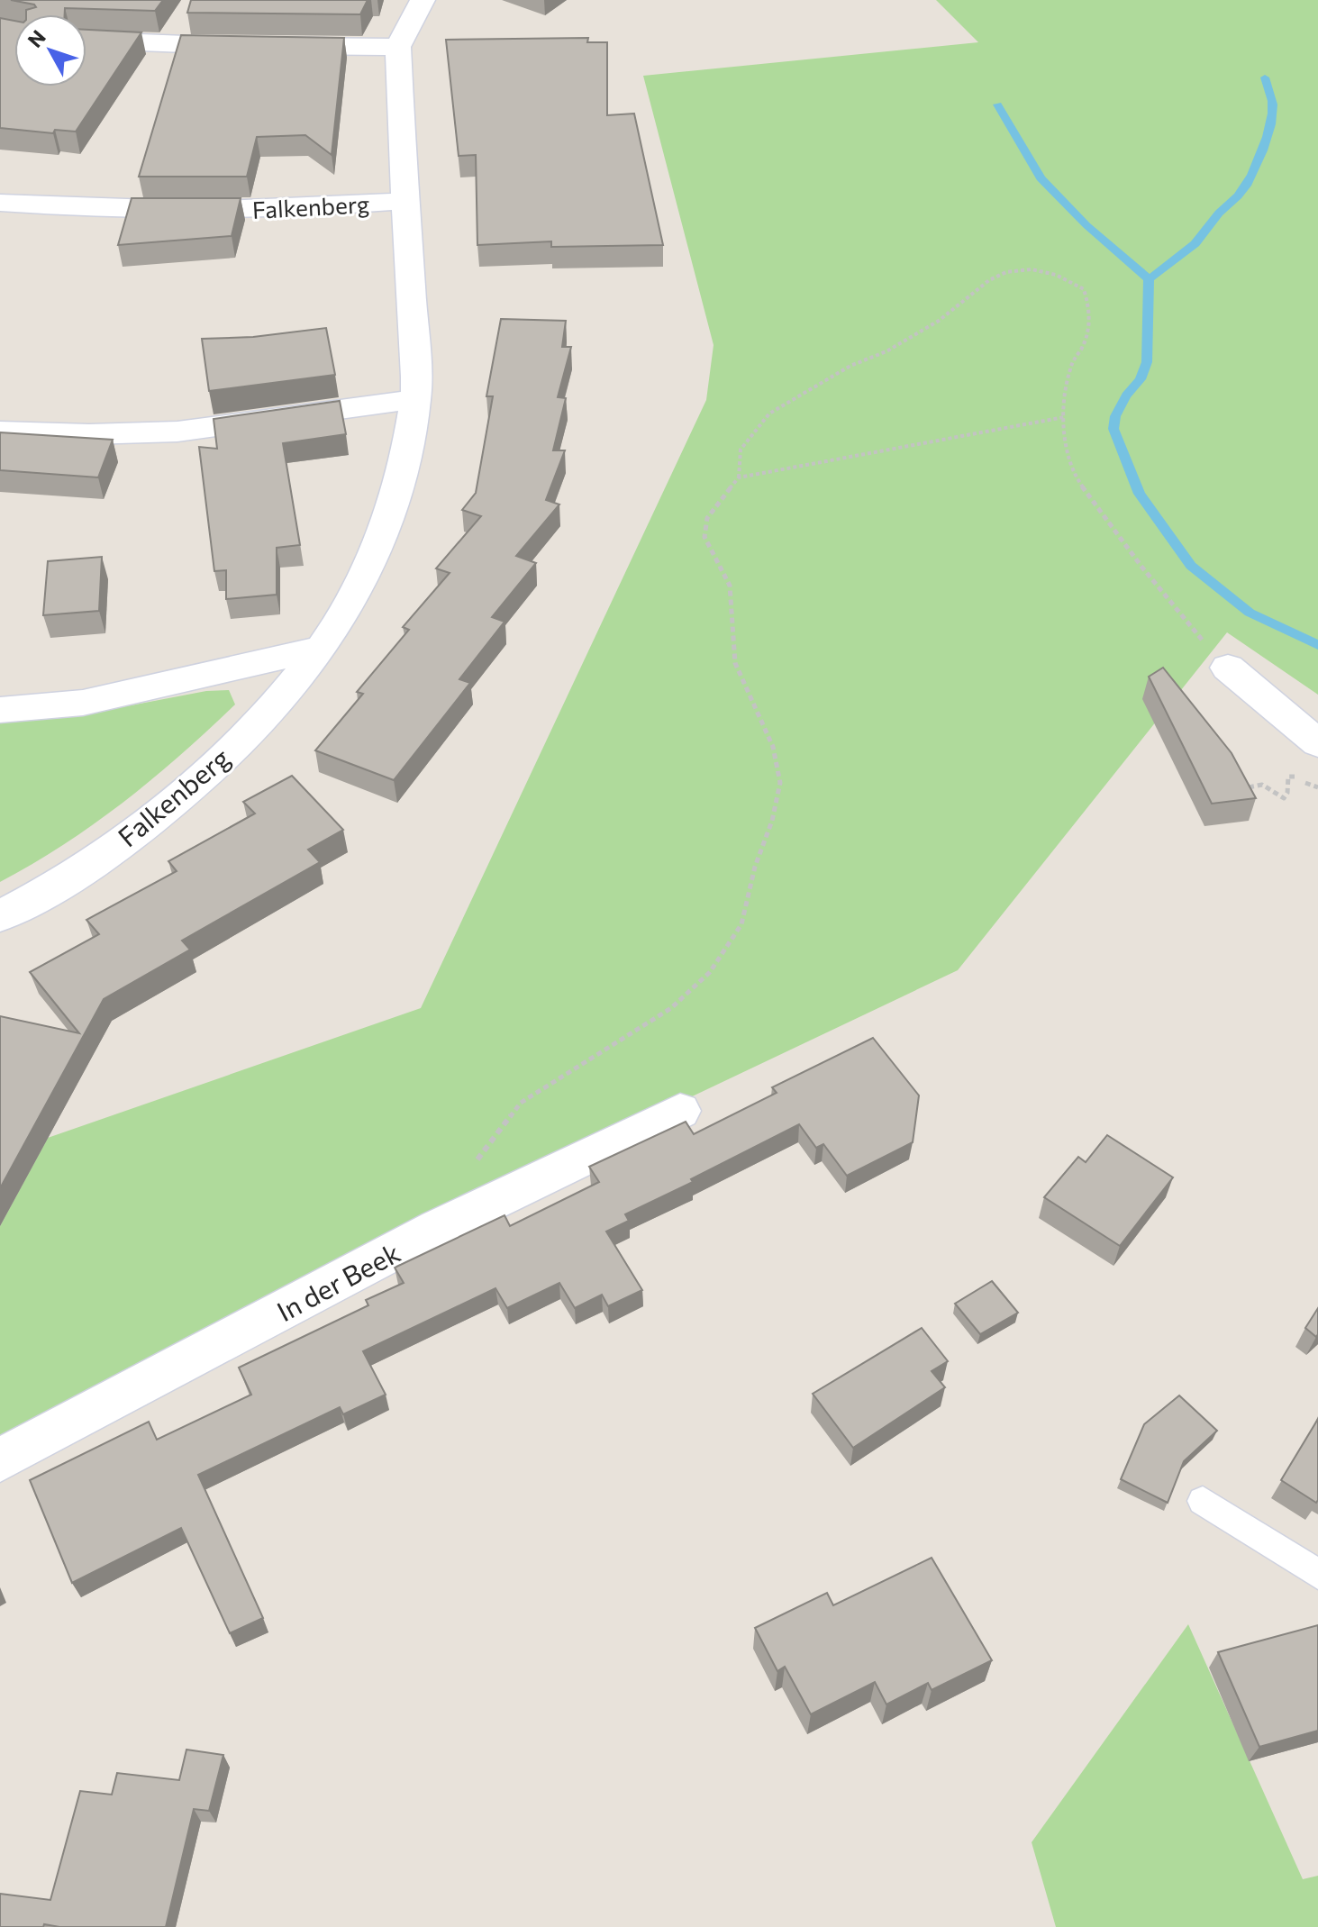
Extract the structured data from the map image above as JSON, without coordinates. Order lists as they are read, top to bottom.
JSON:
{
  "streets": {
    "street": ["Falkenberg", "In der Beek"]
  },
  "north": "top left"
}
